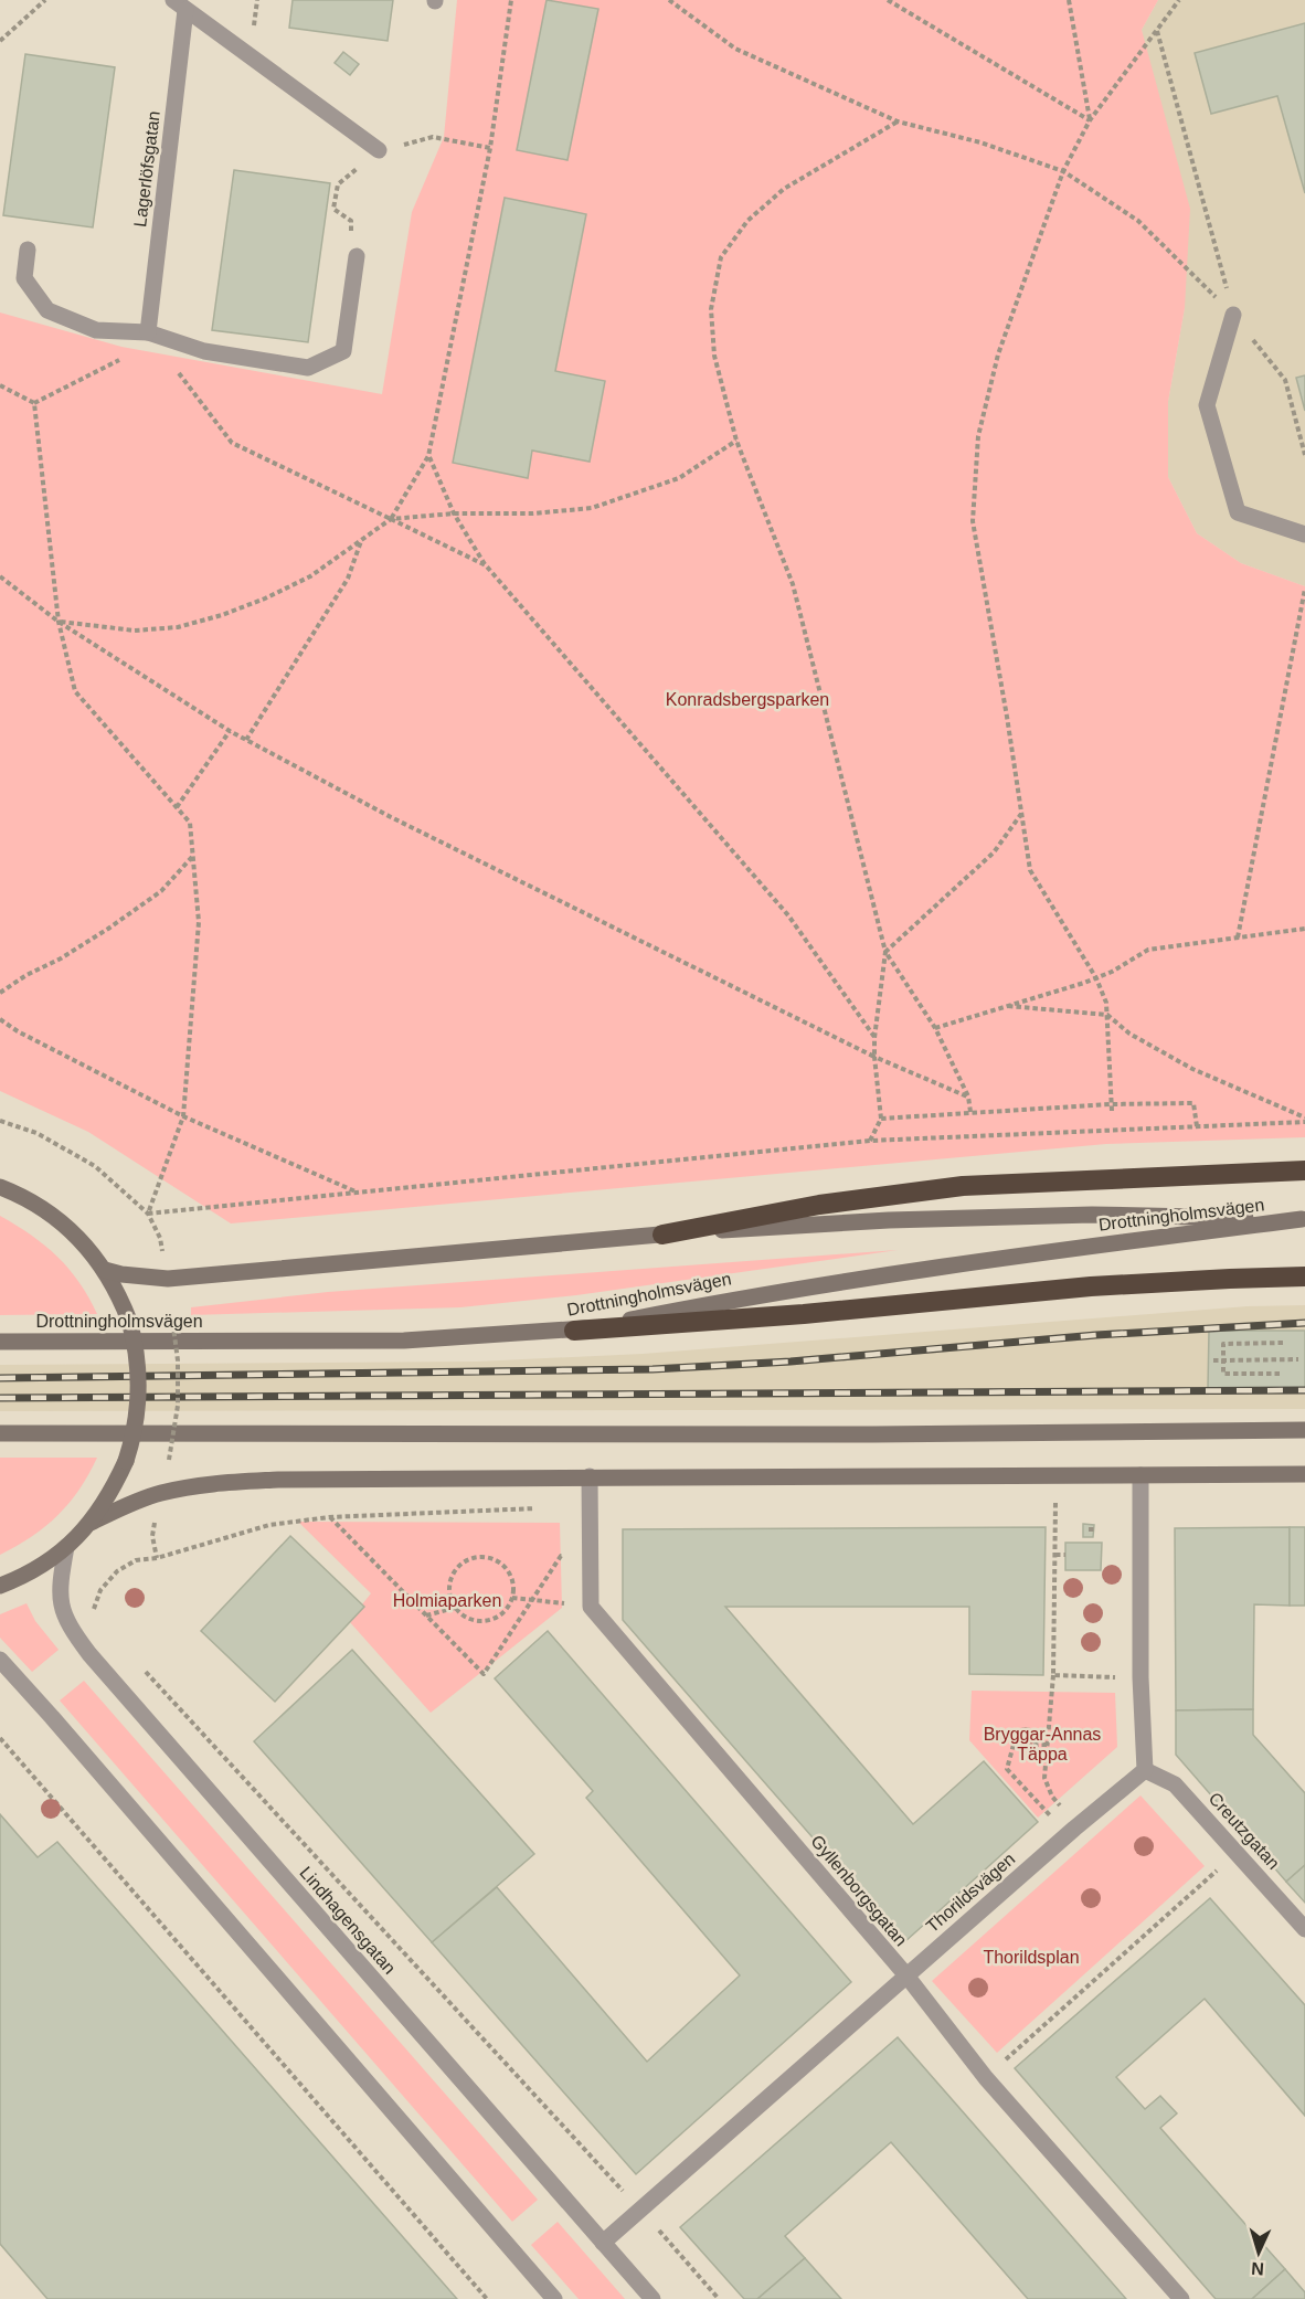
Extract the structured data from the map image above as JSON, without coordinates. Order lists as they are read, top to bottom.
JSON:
{
  "streets": {
    "main road": ["Drottningholmsvägen"],
    "street": [
      "Lagerlöfsgatan",
      "Creutzgatan",
      "Gyllenborgsgatan",
      "Thorildsvägen",
      "Lindhagensgatan"
    ]
  },
  "crossings": [
    ["Creutzgatan", "Thorildsvägen"],
    ["Gyllenborgsgatan", "Thorildsvägen"],
    ["Thorildsvägen", "Lindhagensgatan"]
  ],
  "parks": [
    "Konradsbergsparken",
    "Holmiaparken",
    "Bryggar-Annas Täppa",
    "Thorildsplan"
  ],
  "north": "bottom"
}
